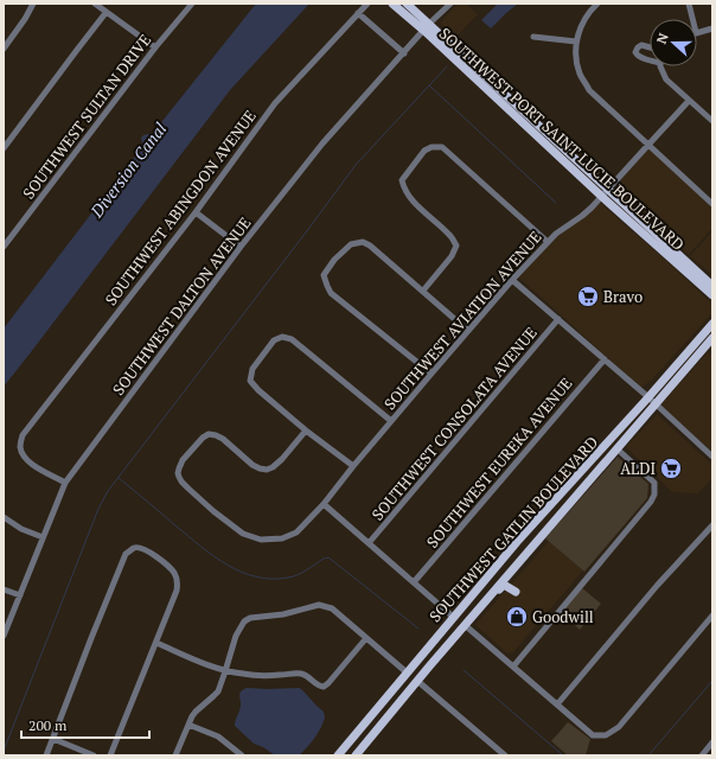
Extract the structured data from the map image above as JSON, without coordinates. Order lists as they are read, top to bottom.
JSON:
{
  "streets": {
    "main road": ["SOUTHWEST PORT SAINT LUCIE BOULEVARD", "SOUTHWEST GATLIN BOULEVARD"],
    "street": [
      "SOUTHWEST SULTAN DRIVE",
      "SOUTHWEST ABINGDON AVENUE",
      "SOUTHWEST DALTON AVENUE",
      "SOUTHWEST AVIATION AVENUE",
      "SOUTHWEST CONSOLATA AVENUE",
      "SOUTHWEST EUREKA AVENUE"
    ]
  },
  "crossings": [
    ["SOUTHWEST PORT SAINT LUCIE BOULEVARD", "SOUTHWEST DALTON AVENUE"],
    ["SOUTHWEST PORT SAINT LUCIE BOULEVARD", "SOUTHWEST AVIATION AVENUE"],
    ["SOUTHWEST ABINGDON AVENUE", "SOUTHWEST DALTON AVENUE"]
  ],
  "water": ["Diversion Canal"],
  "places": {
    "supermarket": ["Bravo", "ALDI"],
    "shop": ["Goodwill"]
  },
  "scale_bar": "200 m",
  "north": "left"
}
